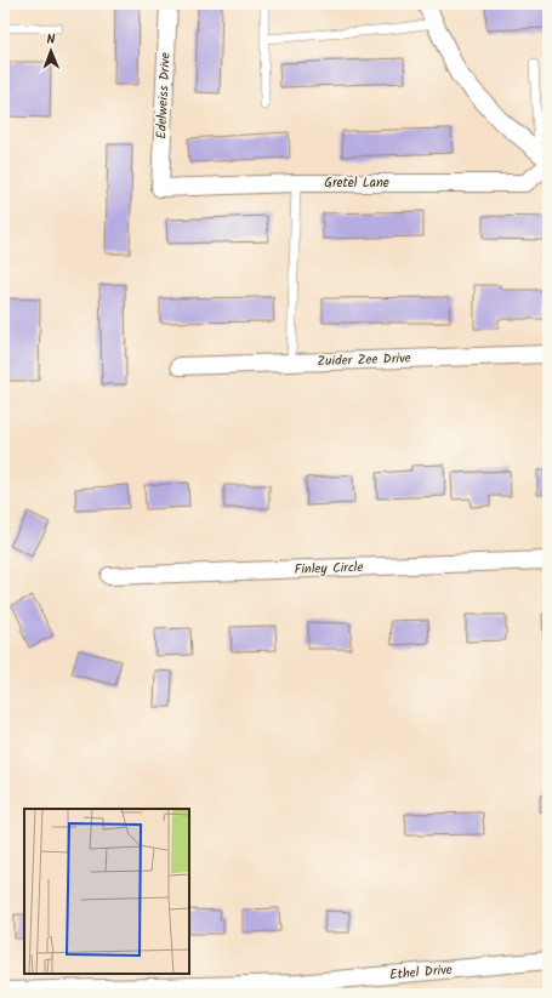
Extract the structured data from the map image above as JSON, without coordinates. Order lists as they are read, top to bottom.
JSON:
{
  "streets": {
    "street": [
      "Edelweiss Drive",
      "Gretel Lane",
      "Zuider Zee Drive",
      "Finley Circle",
      "Ethel Drive"
    ]
  },
  "crossings": [
    ["Edelweiss Drive", "Gretel Lane"]
  ],
  "north": "top"
}
